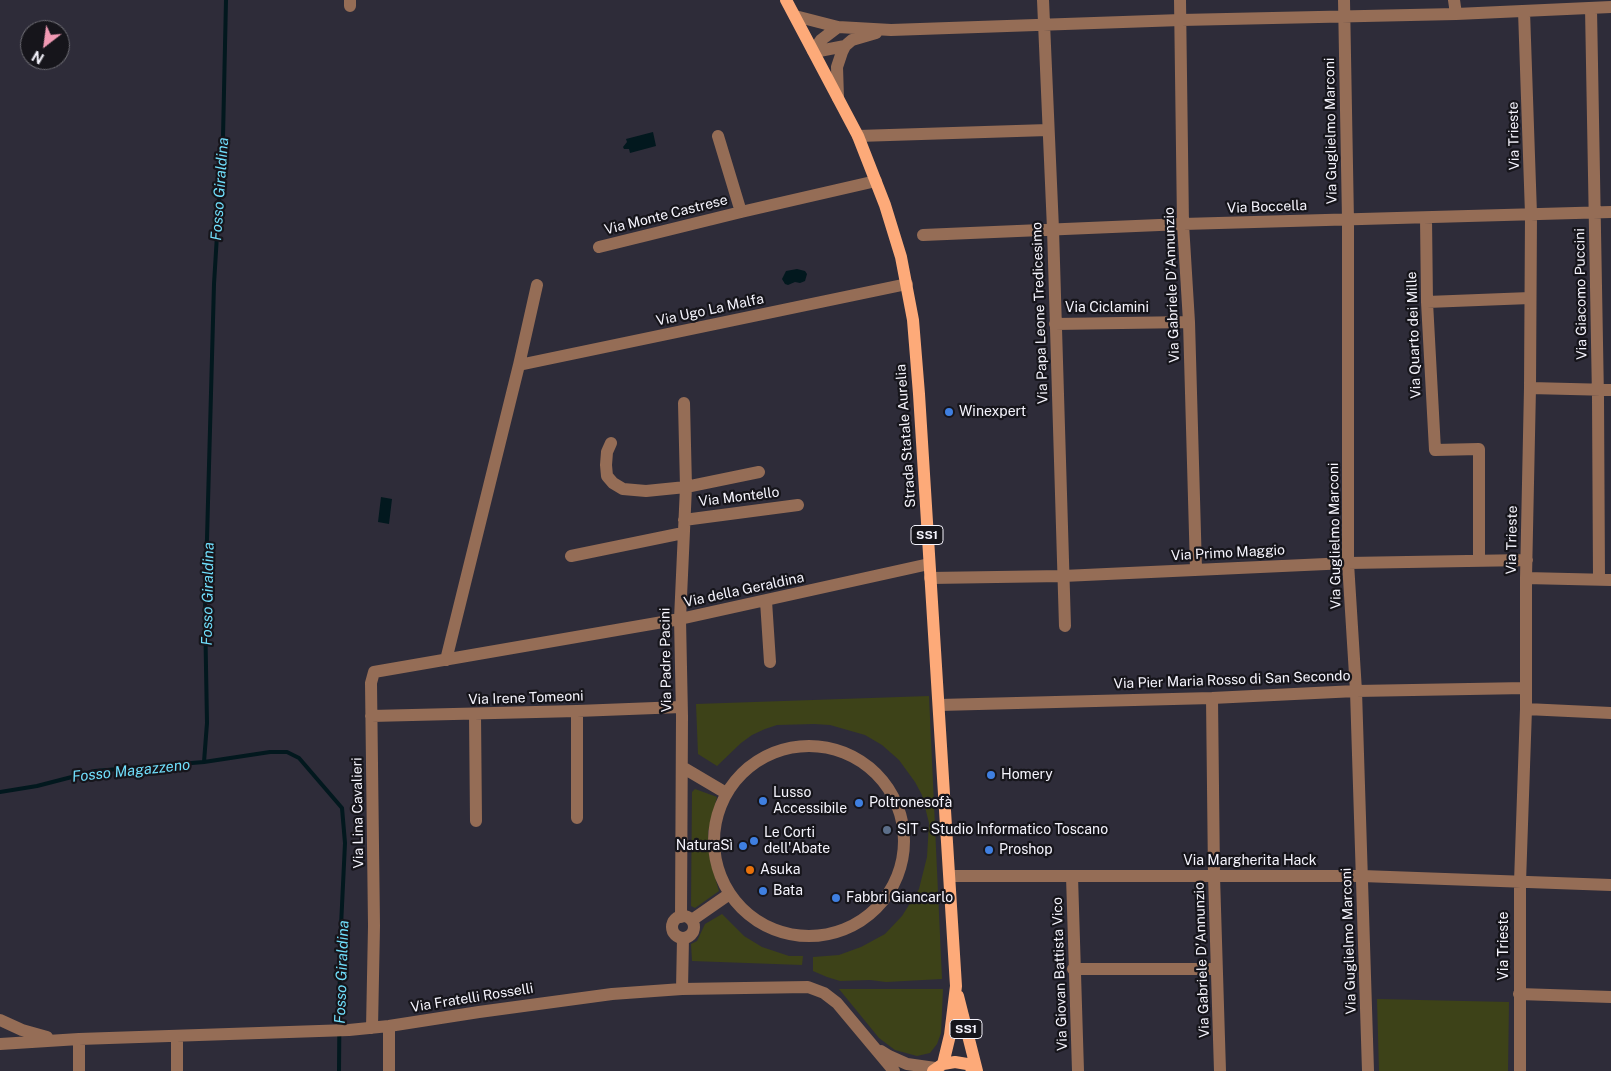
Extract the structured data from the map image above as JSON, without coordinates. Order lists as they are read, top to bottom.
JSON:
{
  "streets": {
    "main road": ["Strada Statale Aurelia", "SS1"],
    "street": [
      "Via Guglielmo Marconi",
      "Via Trieste",
      "Via Boccella",
      "Via Monte Castrese",
      "Via Gabriele D'Annunzio",
      "Via Giacomo Puccini",
      "Via Ciclamini",
      "Via Ugo La Malfa",
      "Via Papa Leone Tredicesimo",
      "Via Quarto dei Mille",
      "Via Montello",
      "Via Primo Maggio",
      "Via della Geraldina",
      "Via Padre Pacini",
      "Via Pier Maria Rosso di San Secondo",
      "Via Irene Tomeoni",
      "Via Lina Cavalieri",
      "Via Margherita Hack",
      "Via Giovan Battista Vico",
      "Via Fratelli Rosselli"
    ]
  },
  "crossings": [
    ["Via Guglielmo Marconi", "Via Boccella"],
    ["Via Guglielmo Marconi", "Via Primo Maggio"],
    ["Via Guglielmo Marconi", "Via Pier Maria Rosso di San Secondo"],
    ["Via Guglielmo Marconi", "Via Margherita Hack"],
    ["Via Trieste", "Via Boccella"],
    ["Via Trieste", "Via Primo Maggio"],
    ["Via Trieste", "Via Pier Maria Rosso di San Secondo"],
    ["Via Trieste", "Via Margherita Hack"],
    ["Via Boccella", "Via Gabriele D'Annunzio"],
    ["Via Boccella", "Via Giacomo Puccini"],
    ["Via Boccella", "Via Papa Leone Tredicesimo"],
    ["Via Boccella", "Via Quarto dei Mille"],
    ["Via Monte Castrese", "Strada Statale Aurelia"],
    ["Via Gabriele D'Annunzio", "Via Ciclamini"],
    ["Via Gabriele D'Annunzio", "Via Primo Maggio"],
    ["Via Gabriele D'Annunzio", "Via Pier Maria Rosso di San Secondo"],
    ["Via Gabriele D'Annunzio", "Via Margherita Hack"],
    ["Via Ciclamini", "Via Papa Leone Tredicesimo"],
    ["Via Ugo La Malfa", "Strada Statale Aurelia"],
    ["Via Papa Leone Tredicesimo", "Via Primo Maggio"],
    ["Via Quarto dei Mille", "Via Primo Maggio"],
    ["Strada Statale Aurelia", "SS1"],
    ["Strada Statale Aurelia", "Via Primo Maggio"],
    ["Strada Statale Aurelia", "Via della Geraldina"],
    ["Strada Statale Aurelia", "Via Pier Maria Rosso di San Secondo"],
    ["Strada Statale Aurelia", "Via Margherita Hack"],
    ["Strada Statale Aurelia", "Via Fratelli Rosselli"],
    ["Via Montello", "Via Padre Pacini"],
    ["SS1", "Via Fratelli Rosselli"],
    ["Via della Geraldina", "Via Padre Pacini"],
    ["Via della Geraldina", "Via Lina Cavalieri"],
    ["Via Padre Pacini", "Via Irene Tomeoni"],
    ["Via Padre Pacini", "Via Fratelli Rosselli"],
    ["Via Irene Tomeoni", "Via Lina Cavalieri"],
    ["Via Lina Cavalieri", "Via Fratelli Rosselli"],
    ["Via Margherita Hack", "Via Giovan Battista Vico"]
  ],
  "water": ["Fosso Giraldina", "Fosso Magazzeno"],
  "places": [
    "Winexpert",
    "Homery",
    "Lusso Accessibile",
    "Poltronesofà",
    "SIT - Studio Informatico Toscano",
    "Le Corti dell'Abate",
    "NaturaSì",
    "Proshop",
    "Asuka",
    "Bata",
    "Fabbri Giancarlo"
  ],
  "north": "bottom left"
}
